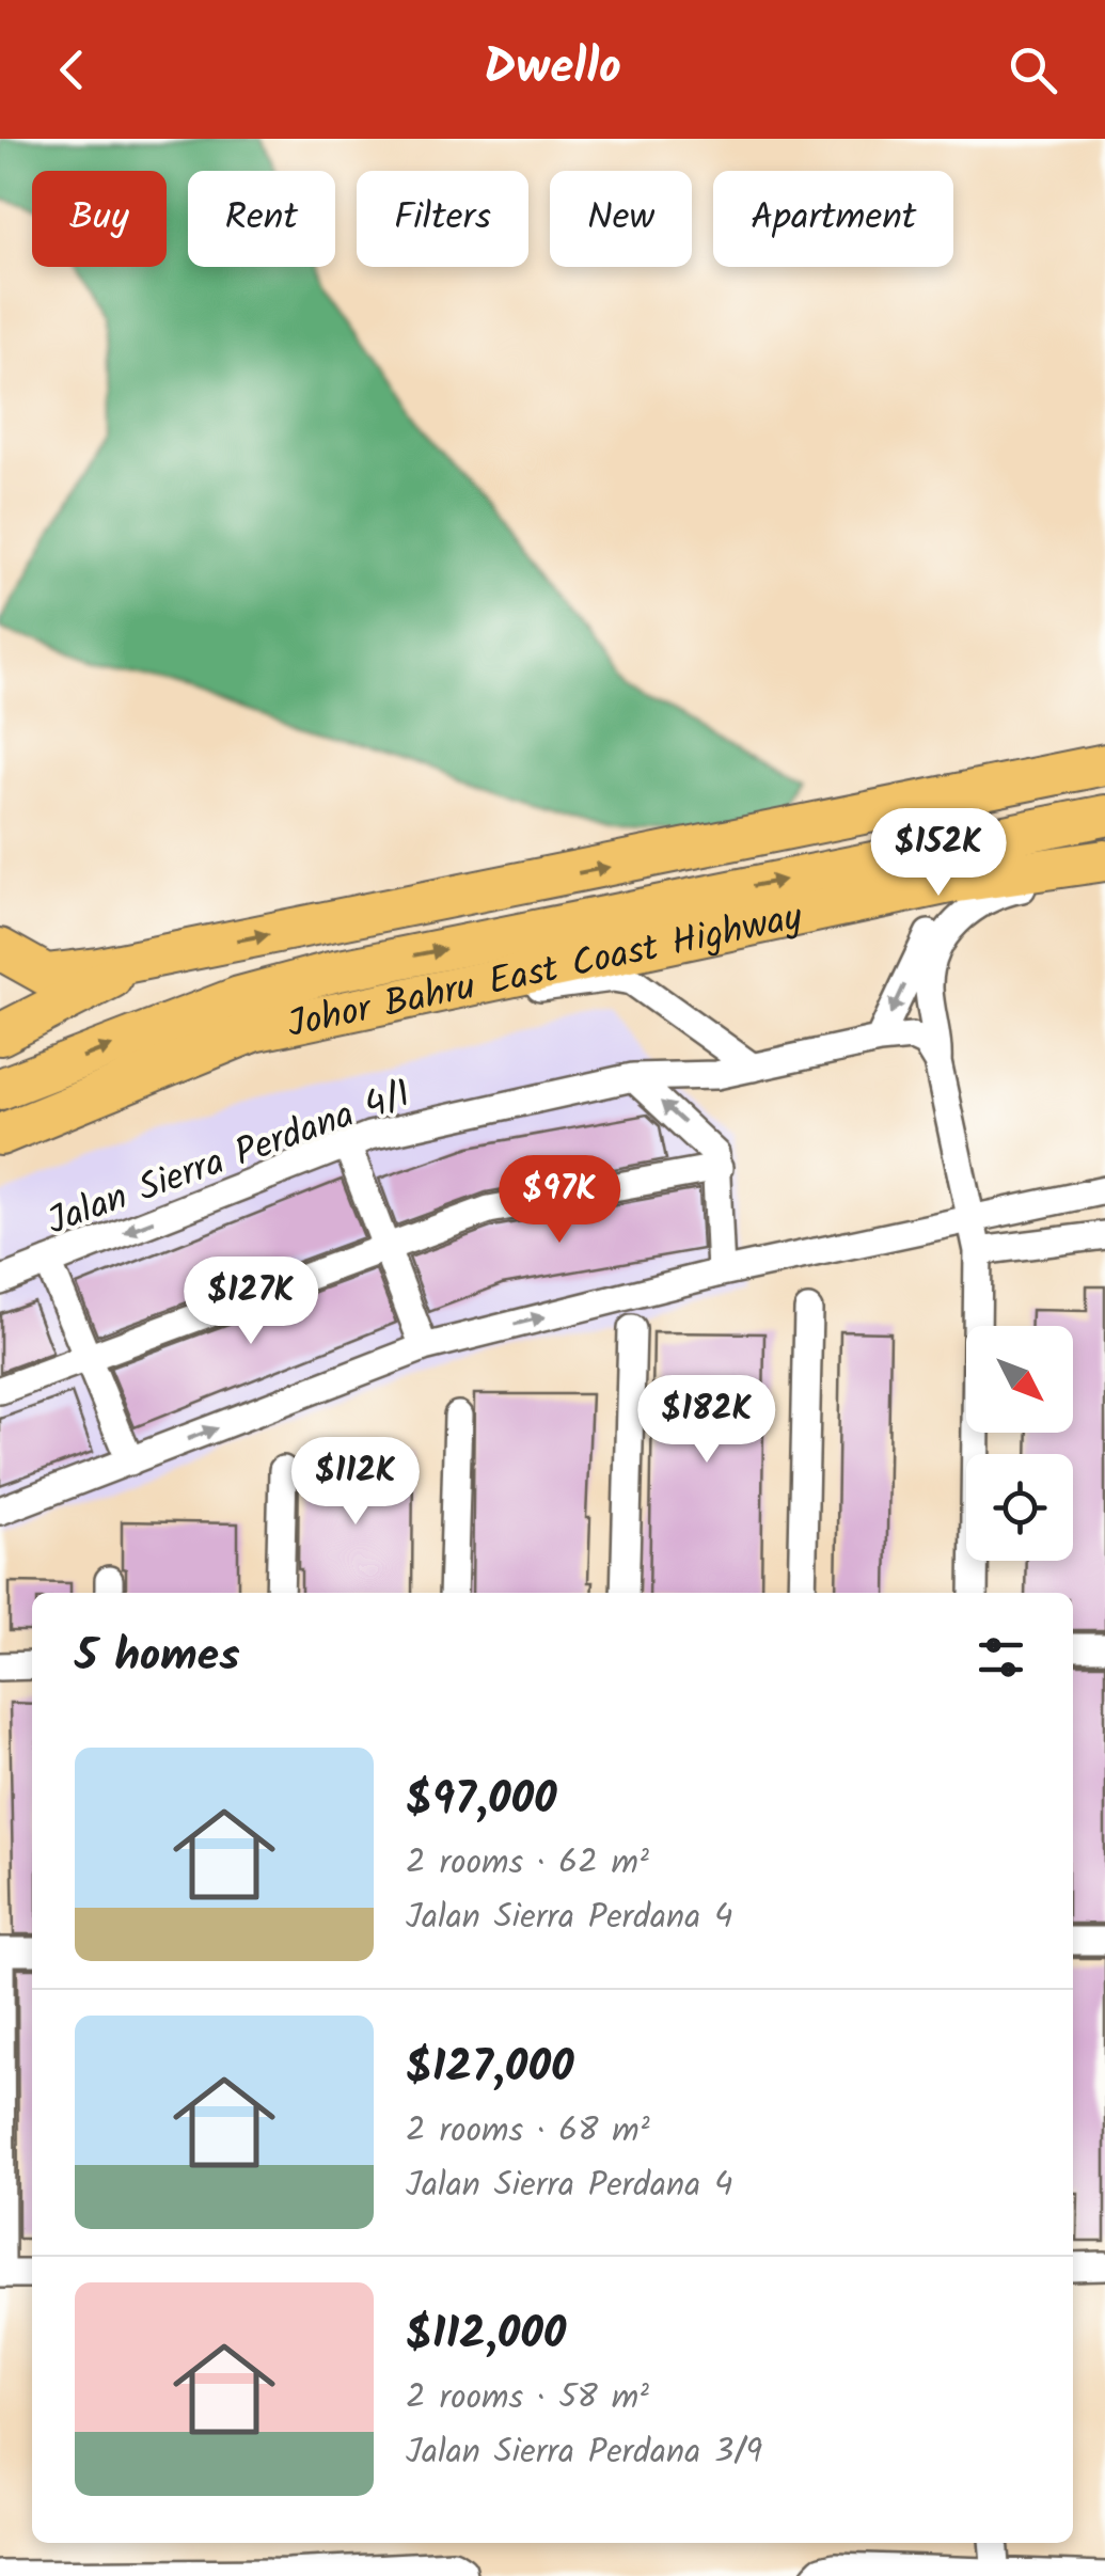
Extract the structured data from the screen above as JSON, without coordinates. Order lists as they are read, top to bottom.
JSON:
{
  "streets": {
    "highway": ["Johor Bahru East Coast Highway"],
    "street": ["Jalan Sierra Perdana 4/1"]
  },
  "north": "bottom right",
  "page": {
    "header": "Dwello",
    "chip": [
      "Buy",
      "Rent",
      "Filters",
      "New",
      "Apartment"
    ],
    "price": [
      "$152K",
      "$97K",
      "$127K",
      "$182K",
      "$112K"
    ],
    "heading": "5 homes",
    "list": [
      {
        "name": "$97,000",
        "note": "2 rooms · 62 m² · Jalan Sierra Perdana 4"
      },
      {
        "name": "$127,000",
        "note": "2 rooms · 68 m² · Jalan Sierra Perdana 4"
      },
      {
        "name": "$112,000",
        "note": "2 rooms · 58 m² · Jalan Sierra Perdana 3/9"
      }
    ]
  }
}
